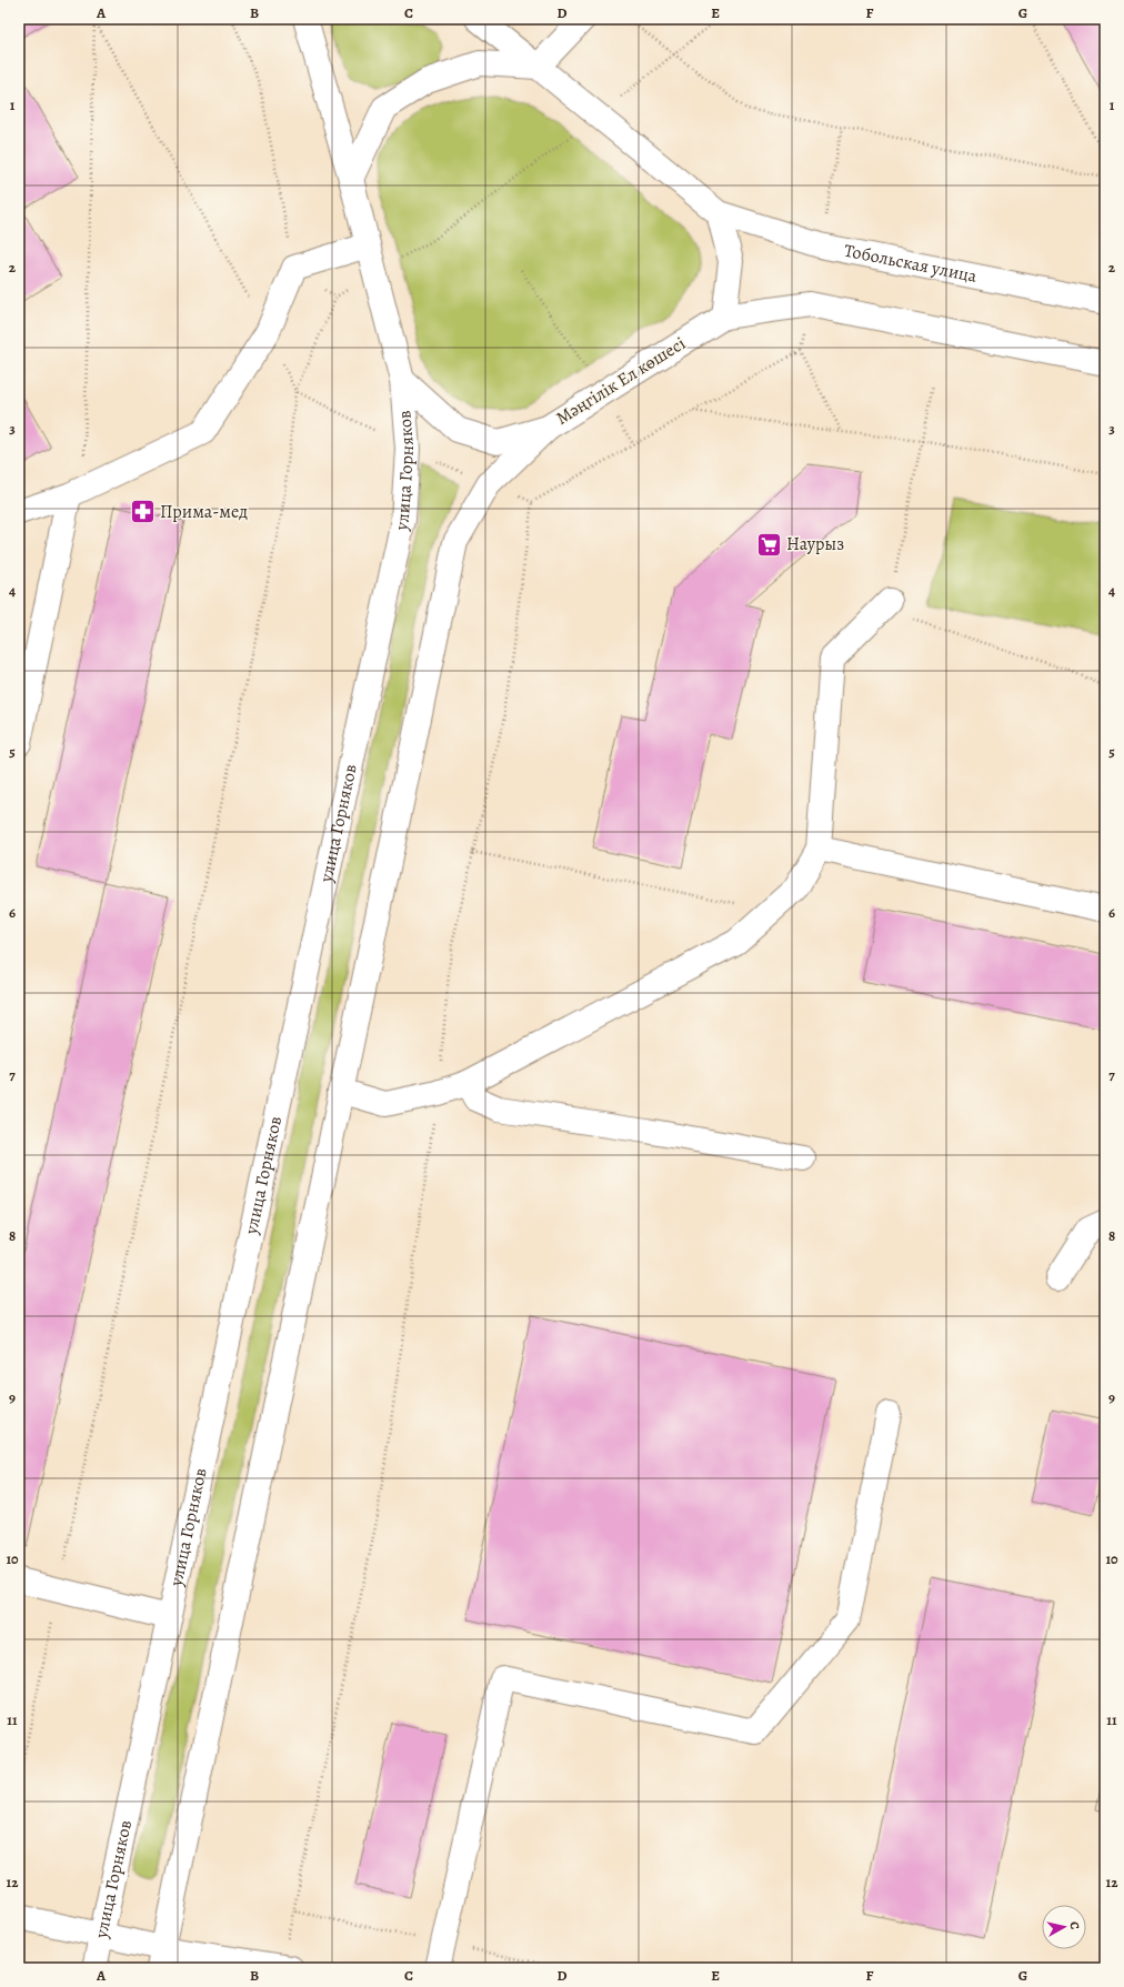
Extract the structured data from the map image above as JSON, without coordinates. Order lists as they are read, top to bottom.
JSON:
{
  "streets": {
    "street": ["Тобольская улица", "Мәңгілік Ел көшесі", "улица Горняков"]
  },
  "crossings": [
    ["Мәңгілік Ел көшесі", "улица Горняков"]
  ],
  "places": {
    "pharmacy": ["Прима-мед"],
    "supermarket": ["Наурыз"]
  },
  "north": "right",
  "grid": {
    "columns": [
      "A",
      "B",
      "C",
      "D",
      "E",
      "F",
      "G"
    ],
    "rows": [
      "1",
      "2",
      "3",
      "4",
      "5",
      "6",
      "7",
      "8",
      "9",
      "10",
      "11",
      "12"
    ]
  }
}
